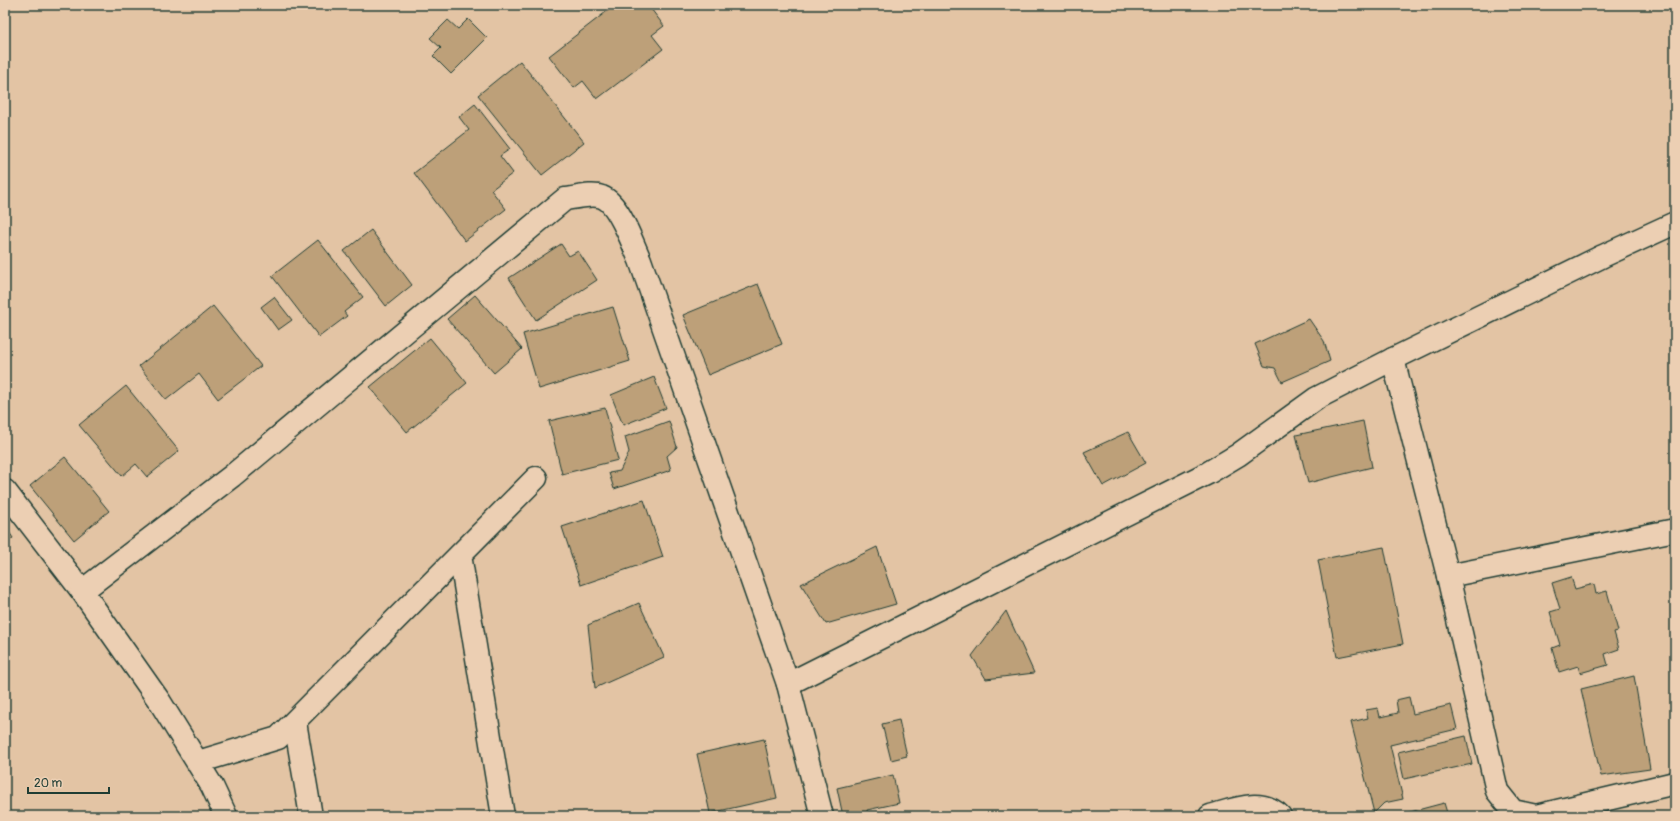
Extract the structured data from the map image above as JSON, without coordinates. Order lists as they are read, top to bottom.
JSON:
{
  "scale_bar": "20 m"
}
